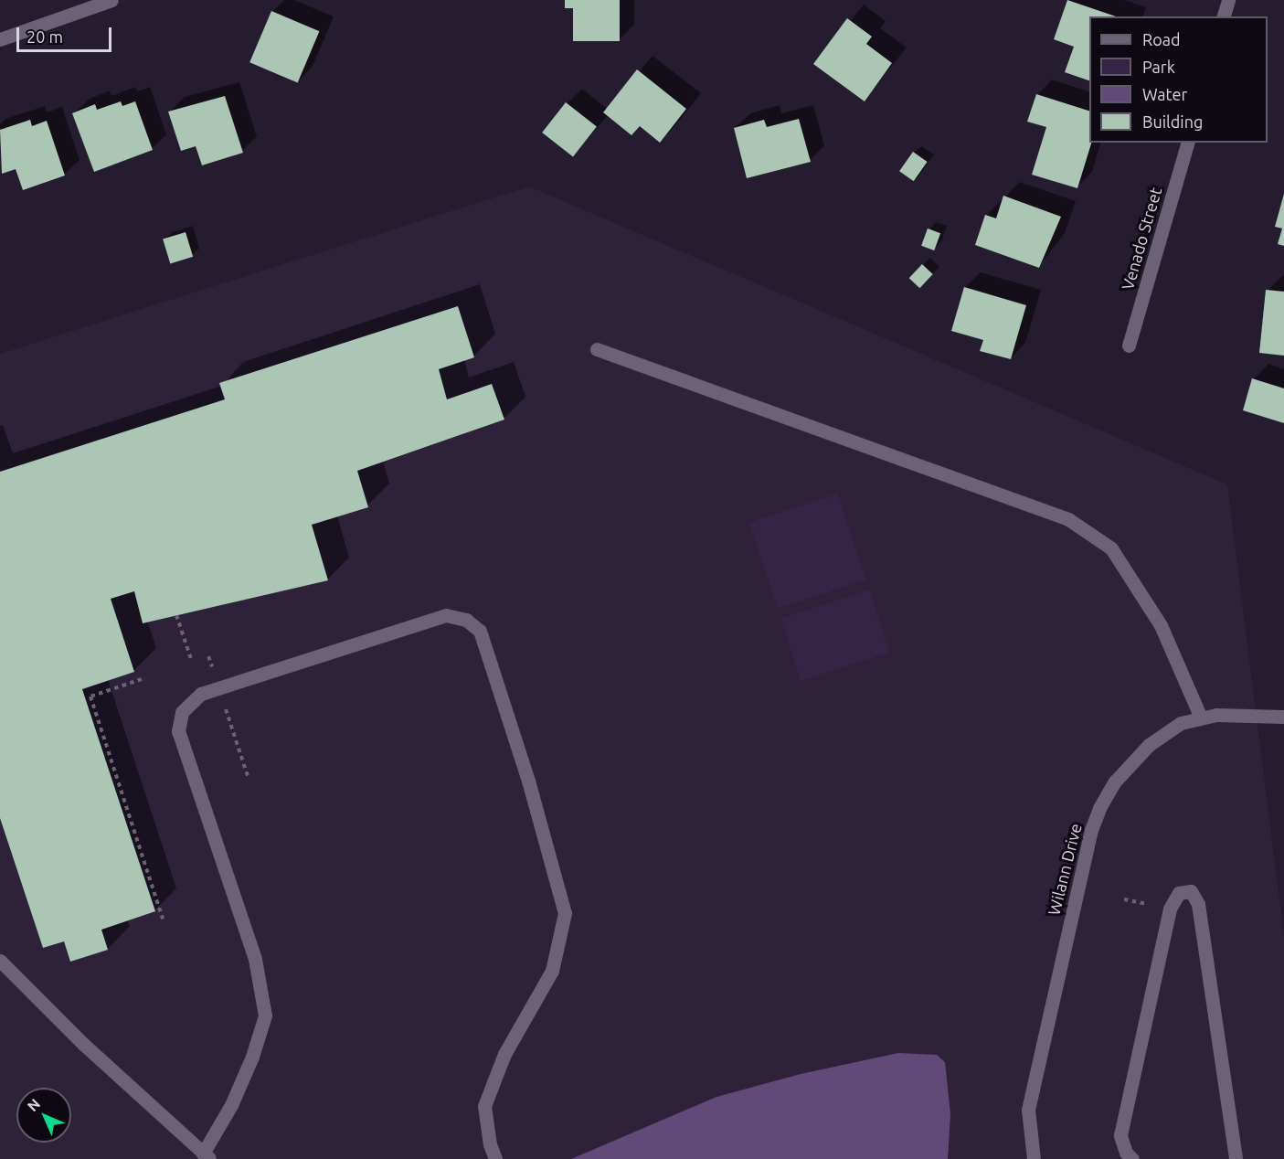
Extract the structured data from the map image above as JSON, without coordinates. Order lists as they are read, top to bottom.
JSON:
{
  "streets": {
    "street": ["Venado Street", "Wilann Drive"]
  },
  "legend": [
    "Road",
    "Park",
    "Water",
    "Building"
  ],
  "scale_bar": "20 m",
  "north": "top left"
}
